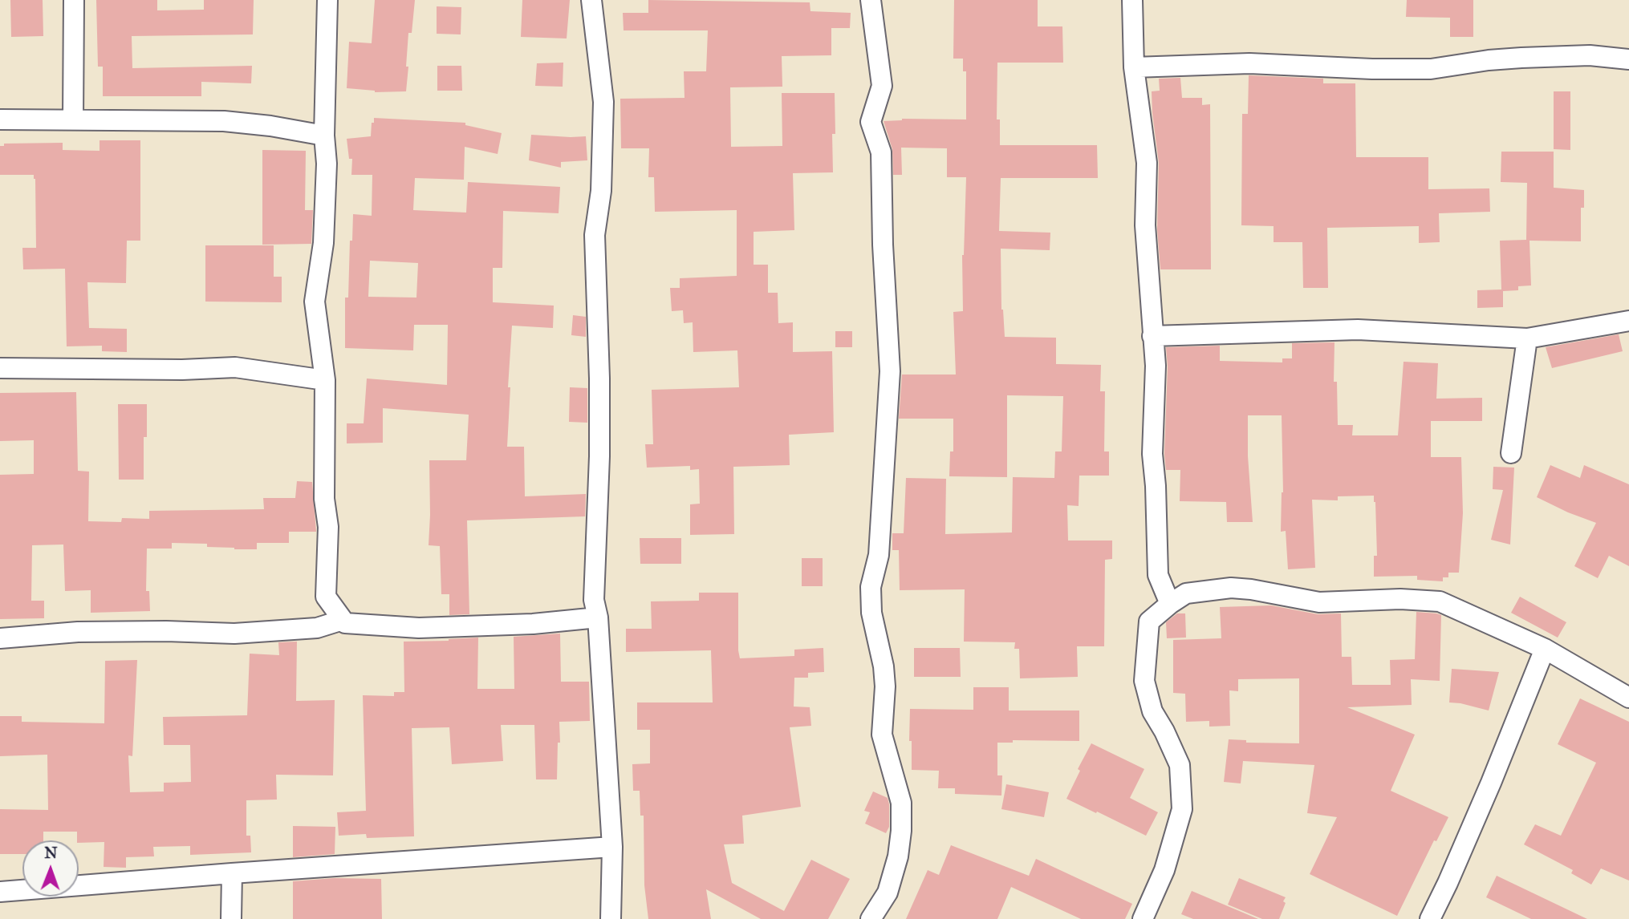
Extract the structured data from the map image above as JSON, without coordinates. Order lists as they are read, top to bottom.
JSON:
{
  "north": "top"
}
